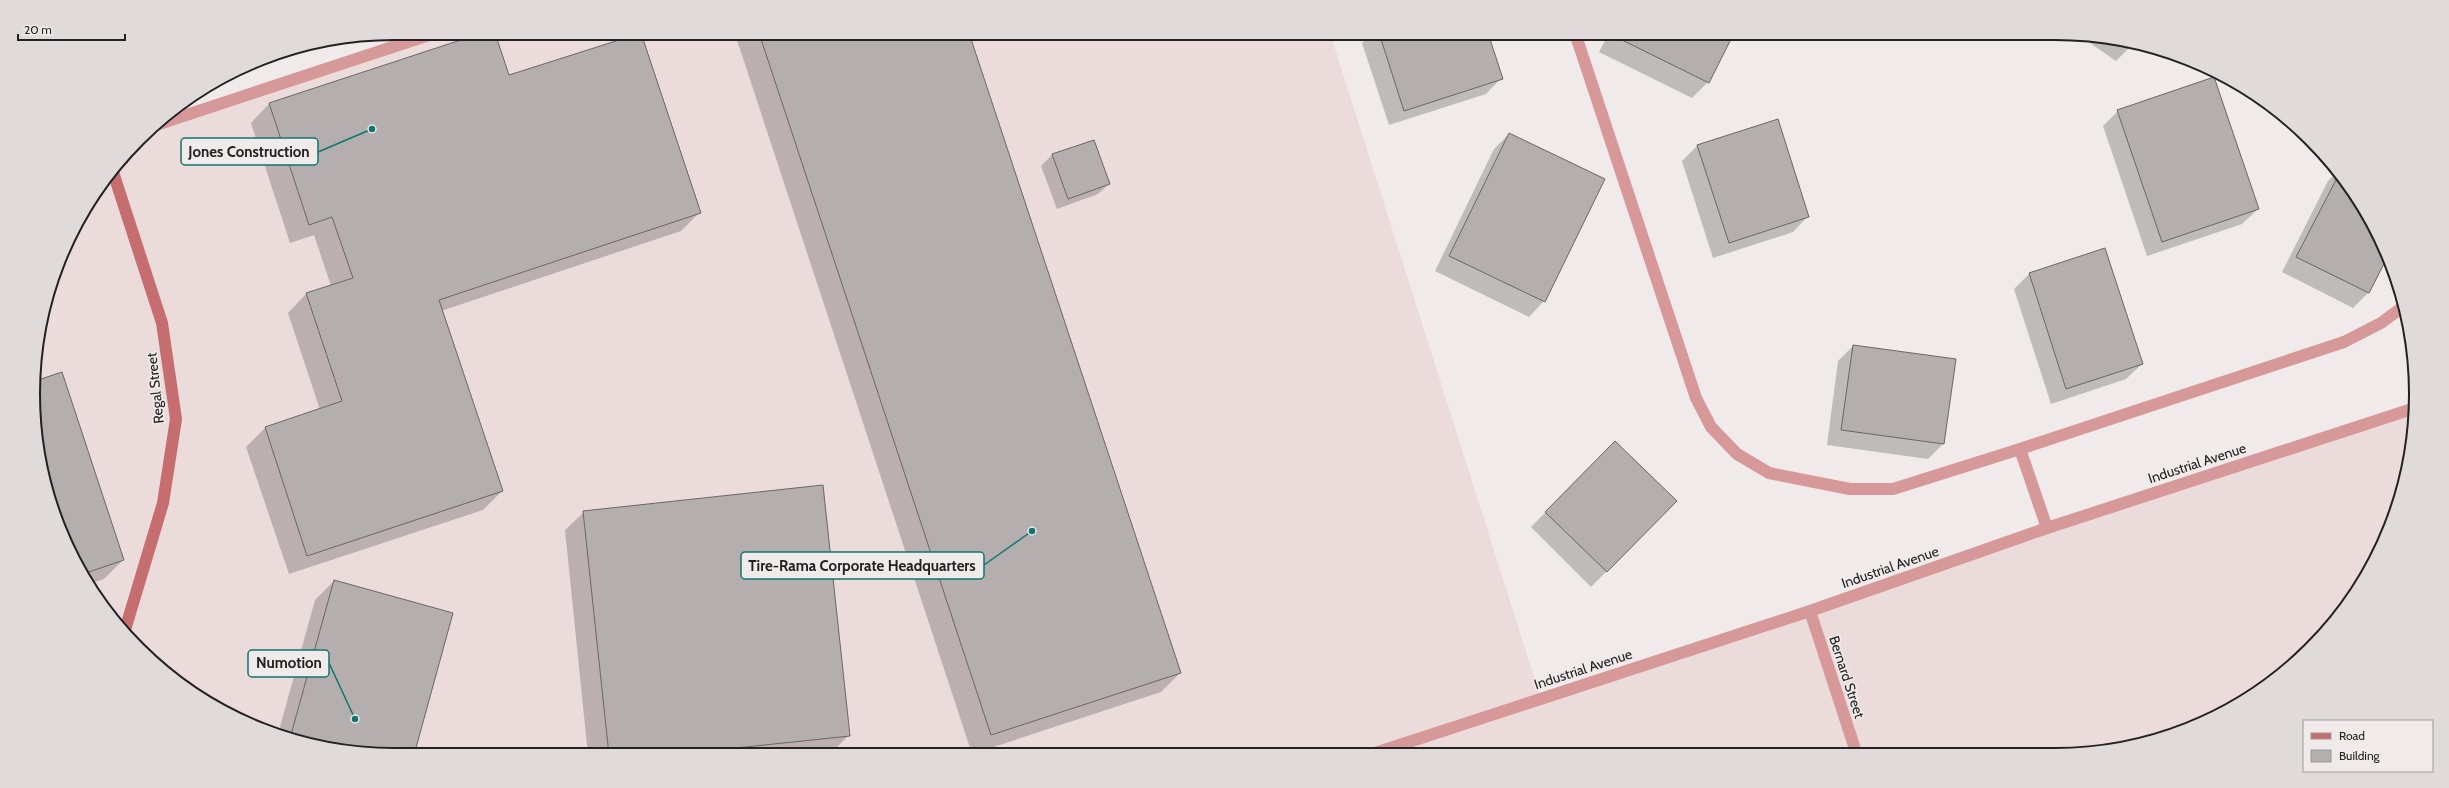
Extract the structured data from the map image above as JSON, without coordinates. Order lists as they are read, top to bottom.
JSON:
{
  "streets": {
    "street": ["Regal Street", "Industrial Avenue", "Bernard Street"]
  },
  "crossings": [
    ["Industrial Avenue", "Bernard Street"]
  ],
  "places": ["Jones Construction", "Tire-Rama Corporate Headquarters", "Numotion"],
  "legend": ["Road", "Building"],
  "scale_bar": "20 m"
}
